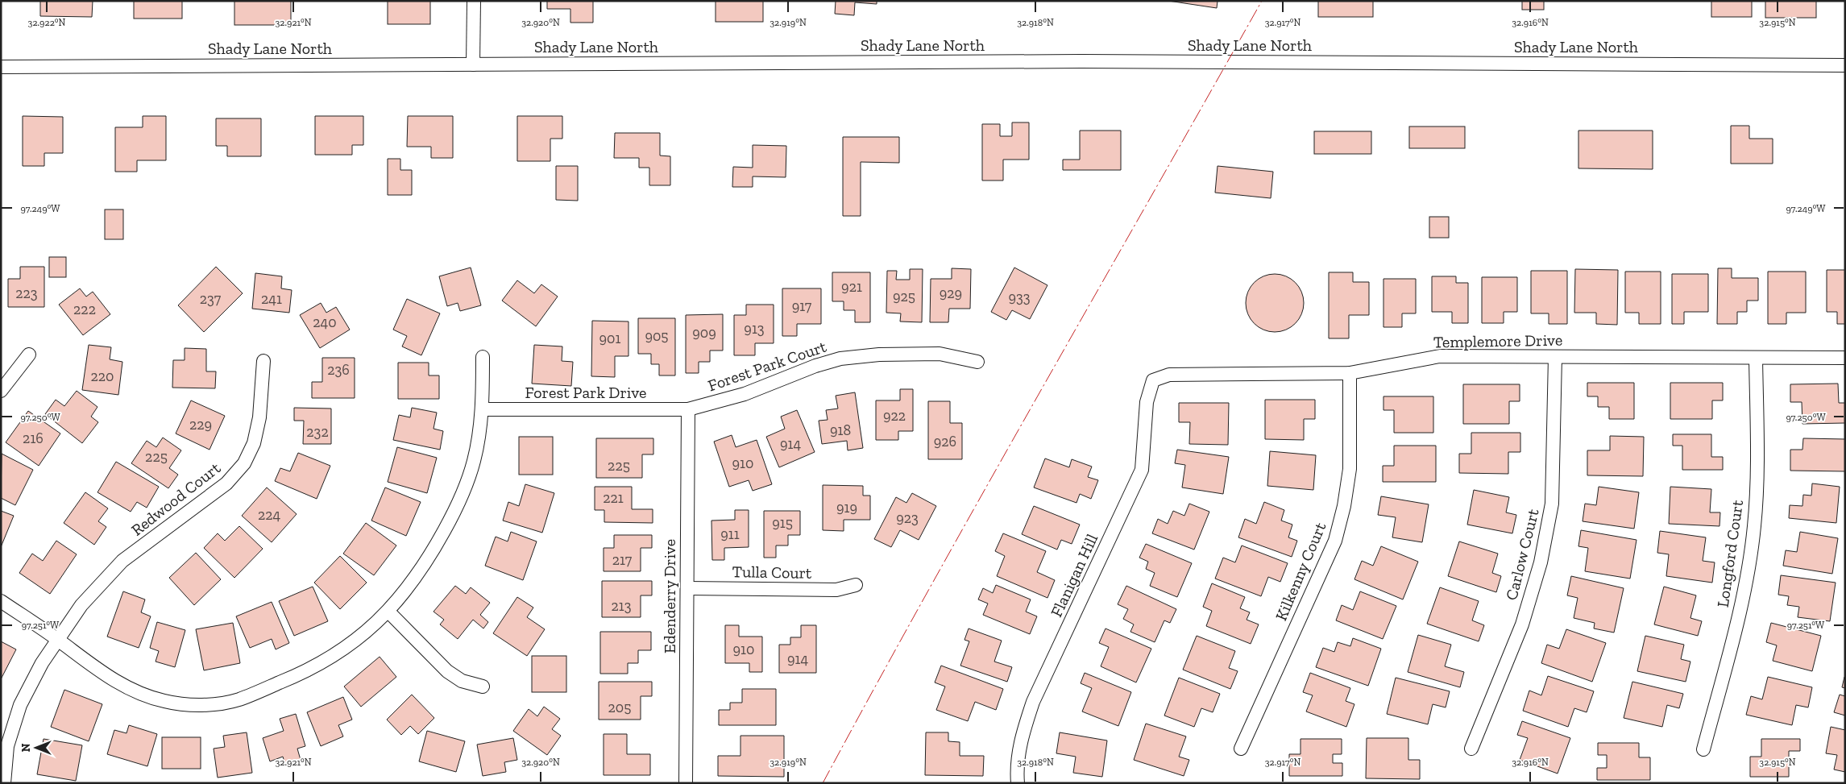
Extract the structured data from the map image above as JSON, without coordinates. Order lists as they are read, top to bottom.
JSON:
{
  "streets": {
    "street": [
      "Shady Lane North",
      "Templemore Drive",
      "Forest Park Court",
      "Forest Park Drive",
      "Redwood Court",
      "Longford Court",
      "Carlow Court",
      "Kilkenny Court",
      "Tulla Court",
      "Flanigan Hill",
      "Edenderry Drive"
    ]
  },
  "crossings": [
    ["Templemore Drive", "Longford Court"],
    ["Templemore Drive", "Carlow Court"],
    ["Templemore Drive", "Kilkenny Court"],
    ["Templemore Drive", "Flanigan Hill"],
    ["Forest Park Court", "Forest Park Drive"],
    ["Forest Park Court", "Edenderry Drive"],
    ["Forest Park Drive", "Edenderry Drive"],
    ["Tulla Court", "Edenderry Drive"]
  ],
  "house_numbers": [
    "921",
    "223",
    "929",
    "925",
    "933",
    "237",
    "241",
    "917",
    "222",
    "240",
    "913",
    "909",
    "905",
    "901",
    "236",
    "220",
    "922",
    "229",
    "918",
    "232",
    "216",
    "926",
    "914",
    "225",
    "910",
    "225",
    "221",
    "919",
    "224",
    "923",
    "915",
    "911",
    "217",
    "213",
    "910",
    "914",
    "205"
  ],
  "north": "left",
  "coordinates": [
    "32.922°N",
    "32.921°N",
    "32.920°N",
    "32.919°N",
    "32.918°N",
    "32.917°N",
    "32.916°N",
    "32.915°N",
    "97.249°W",
    "97.250°W",
    "97.251°W"
  ]
}
